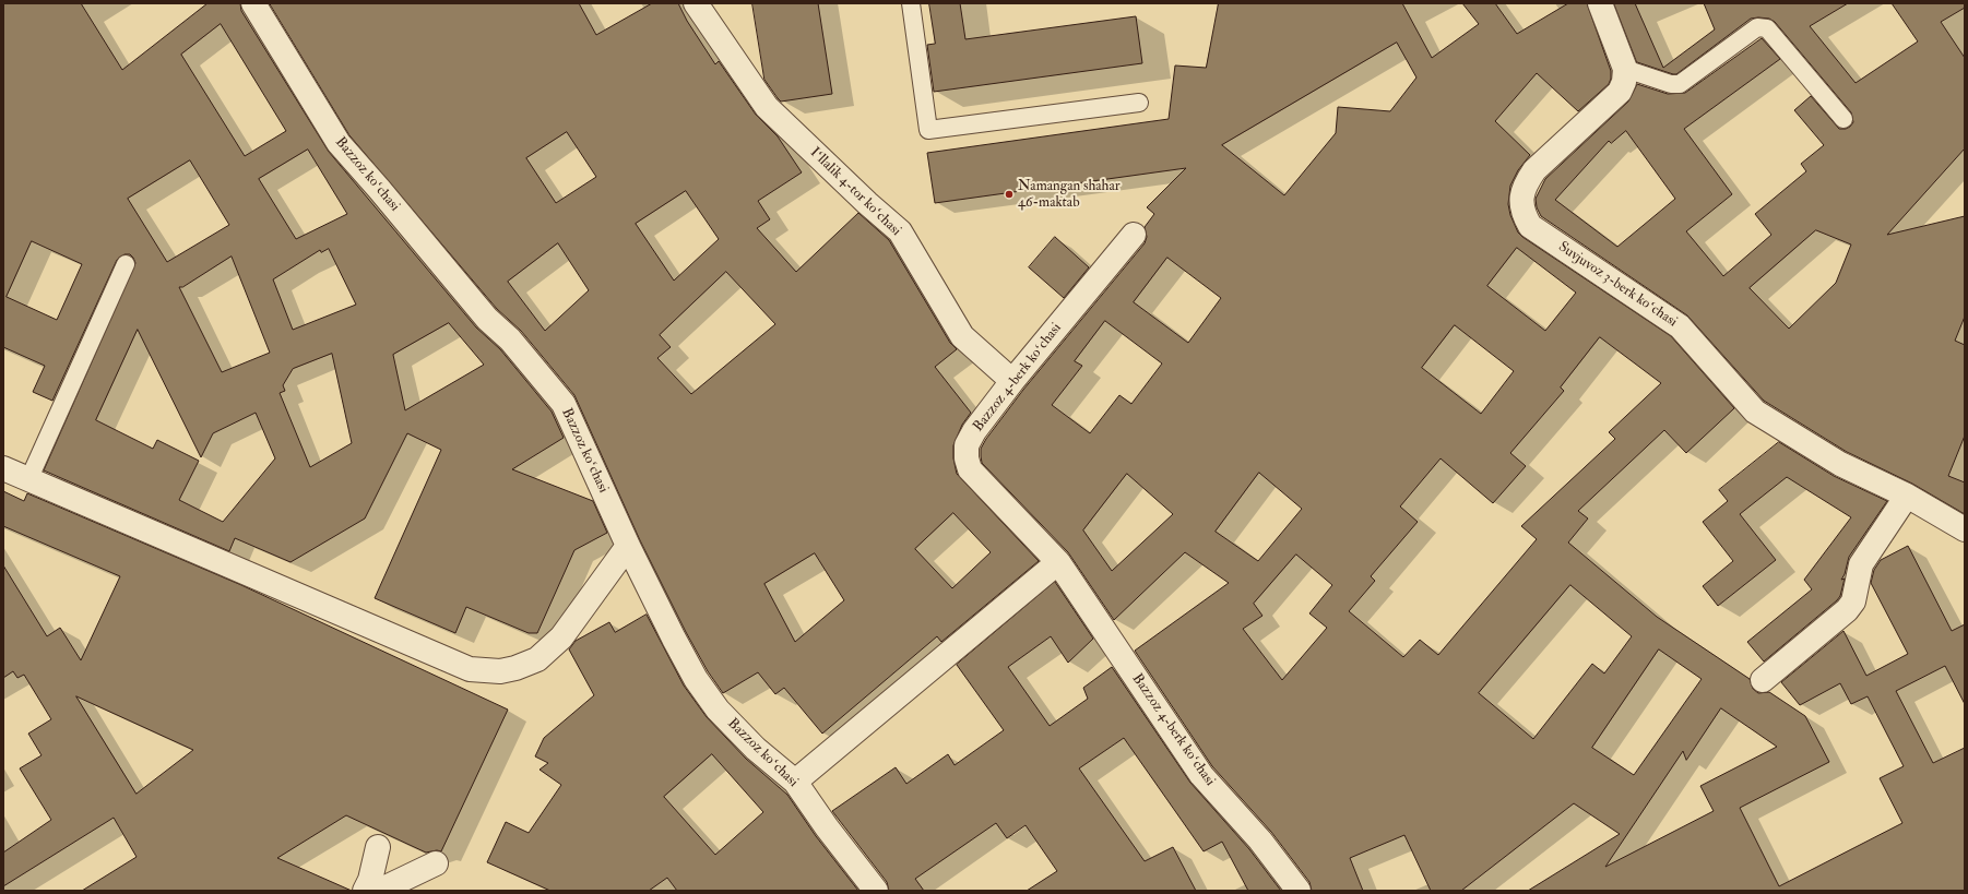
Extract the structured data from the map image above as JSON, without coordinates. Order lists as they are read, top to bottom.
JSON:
{
  "streets": {
    "street": [
      "Bazzoz koʻchasi",
      "Iʻllalik 4-tor koʻchasi",
      "Suvjuvoz 3-berk koʻchasi",
      "Bazzoz 4-berk koʻchasi"
    ]
  },
  "crossings": [
    ["Iʻllalik 4-tor koʻchasi", "Bazzoz 4-berk koʻchasi"]
  ],
  "places": ["Namangan shahar 46-maktab"]
}
